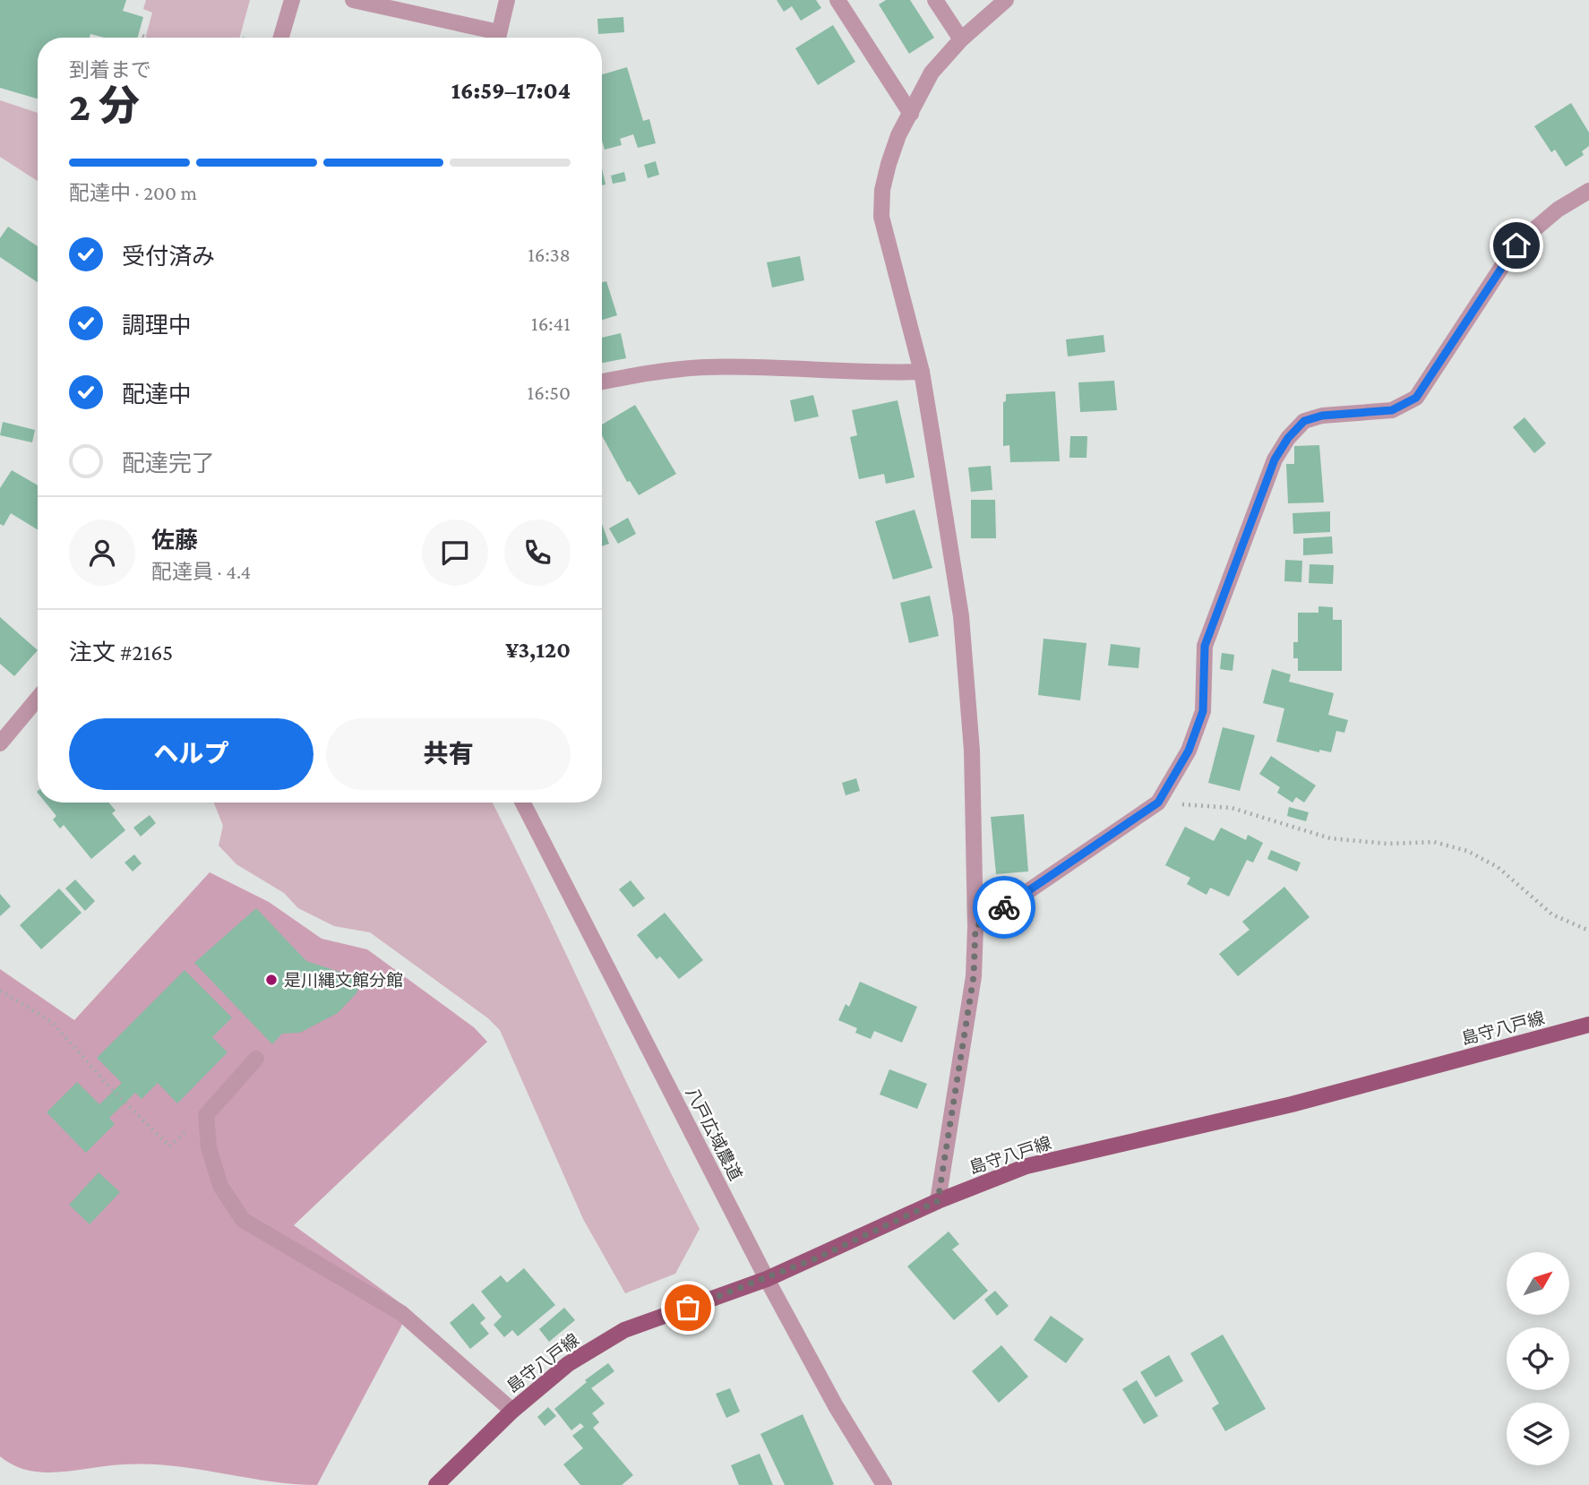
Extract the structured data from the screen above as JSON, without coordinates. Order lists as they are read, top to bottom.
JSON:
{
  "streets": {
    "main road": ["島守八戸線"],
    "street": ["八戸広域農道"]
  },
  "crossings": [
    ["島守八戸線", "八戸広域農道"]
  ],
  "places": ["是川縄文館分館"],
  "north": "top right",
  "page": {
    "heading": ["2 分", "到着まで", "16:59–17:04"],
    "panel": [
      "佐藤",
      "配達員 · 4.4",
      "注文 #2165",
      "¥3,120"
    ],
    "bar": "配達中 · 200 m",
    "list": [
      ["受付済み", "16:38"],
      ["調理中", "16:41"],
      ["配達中", "16:50"],
      "配達完了"
    ],
    "buttons": ["ヘルプ", "共有"]
  }
}
